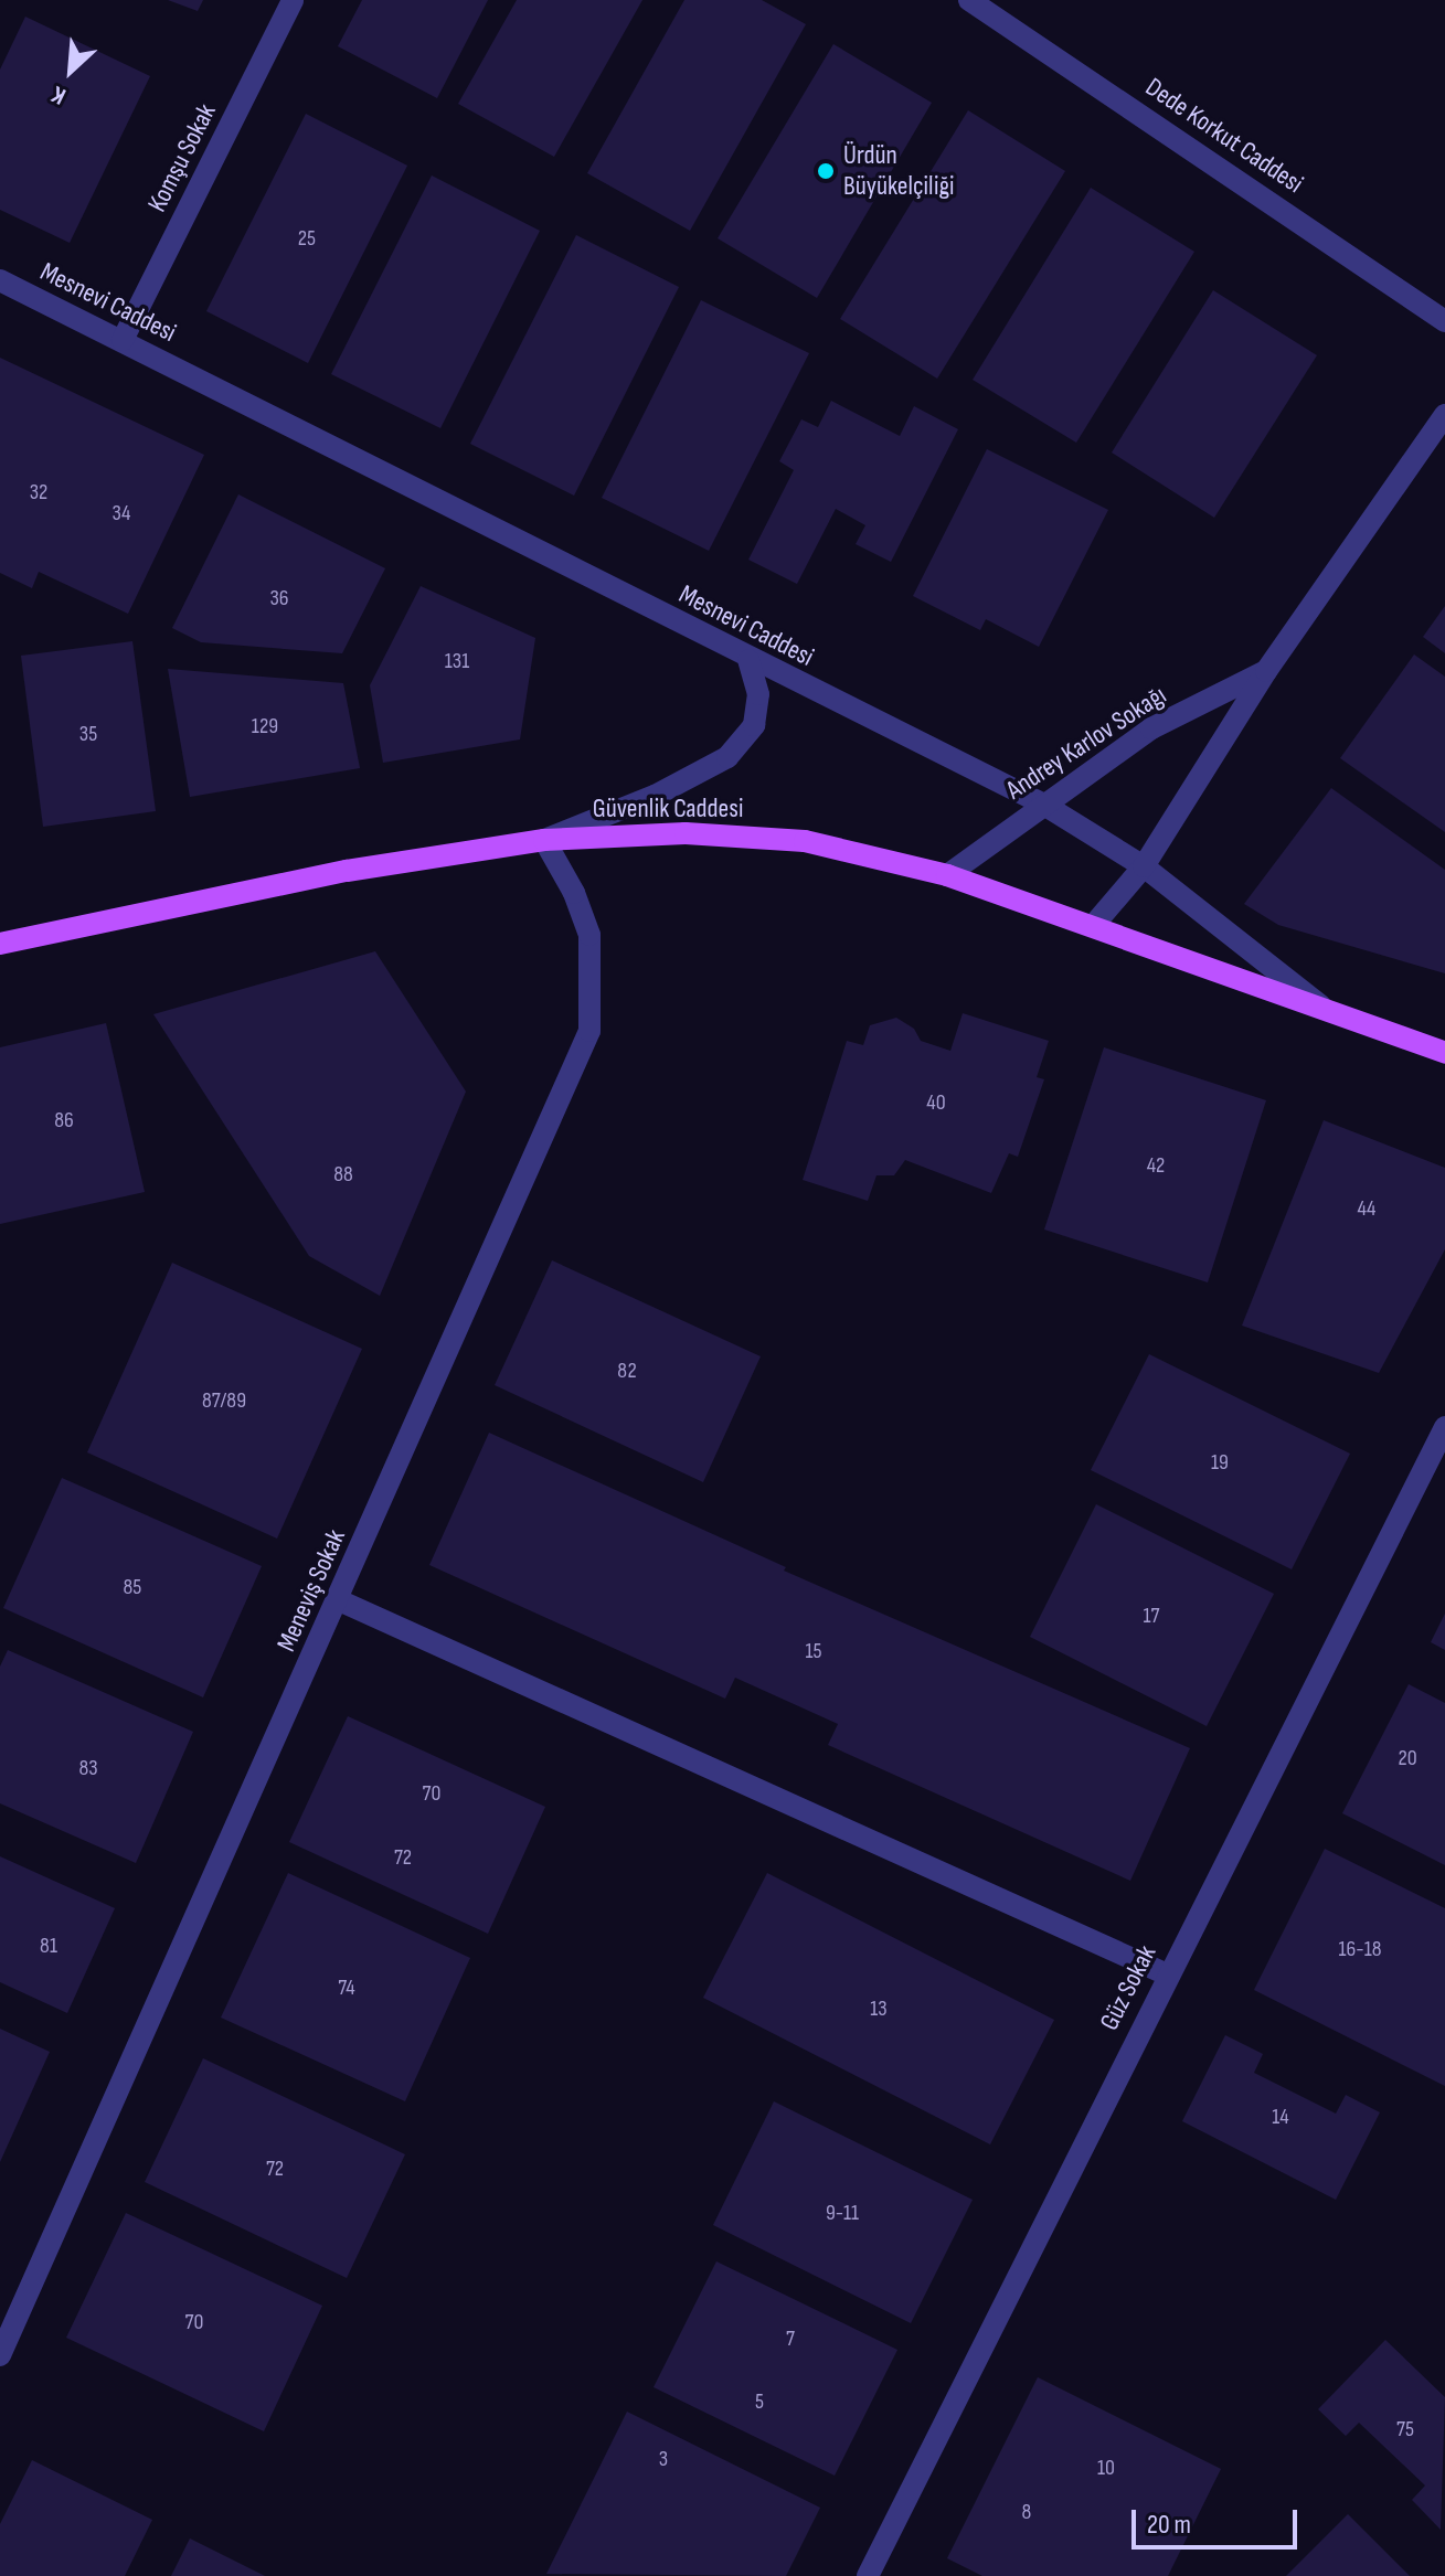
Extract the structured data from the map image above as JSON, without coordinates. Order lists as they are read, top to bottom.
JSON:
{
  "streets": {
    "main road": ["Mesnevi Caddesi", "Güvenlik Caddesi"],
    "street": [
      "Dede Korkut Caddesi",
      "Komşu Sokak",
      "Andrey Karlov Sokağı",
      "Meneviş Sokak",
      "Güz Sokak"
    ]
  },
  "crossings": [
    ["Komşu Sokak", "Mesnevi Caddesi"],
    ["Mesnevi Caddesi", "Andrey Karlov Sokağı"],
    ["Mesnevi Caddesi", "Güvenlik Caddesi"],
    ["Andrey Karlov Sokağı", "Güvenlik Caddesi"],
    ["Güvenlik Caddesi", "Meneviş Sokak"]
  ],
  "places": ["Ürdün Büyükelçiliği"],
  "house_numbers": [
    "25",
    "32",
    "34",
    "36",
    "131",
    "129",
    "35",
    "40",
    "86",
    "42",
    "88",
    "44",
    "82",
    "87/89",
    "19",
    "85",
    "17",
    "15",
    "20",
    "83",
    "70",
    "72",
    "81",
    "16-18",
    "74",
    "13",
    "14",
    "72",
    "9-11",
    "70",
    "7",
    "5",
    "75",
    "3",
    "10",
    "8"
  ],
  "scale_bar": "20 m",
  "north": "bottom left"
}
